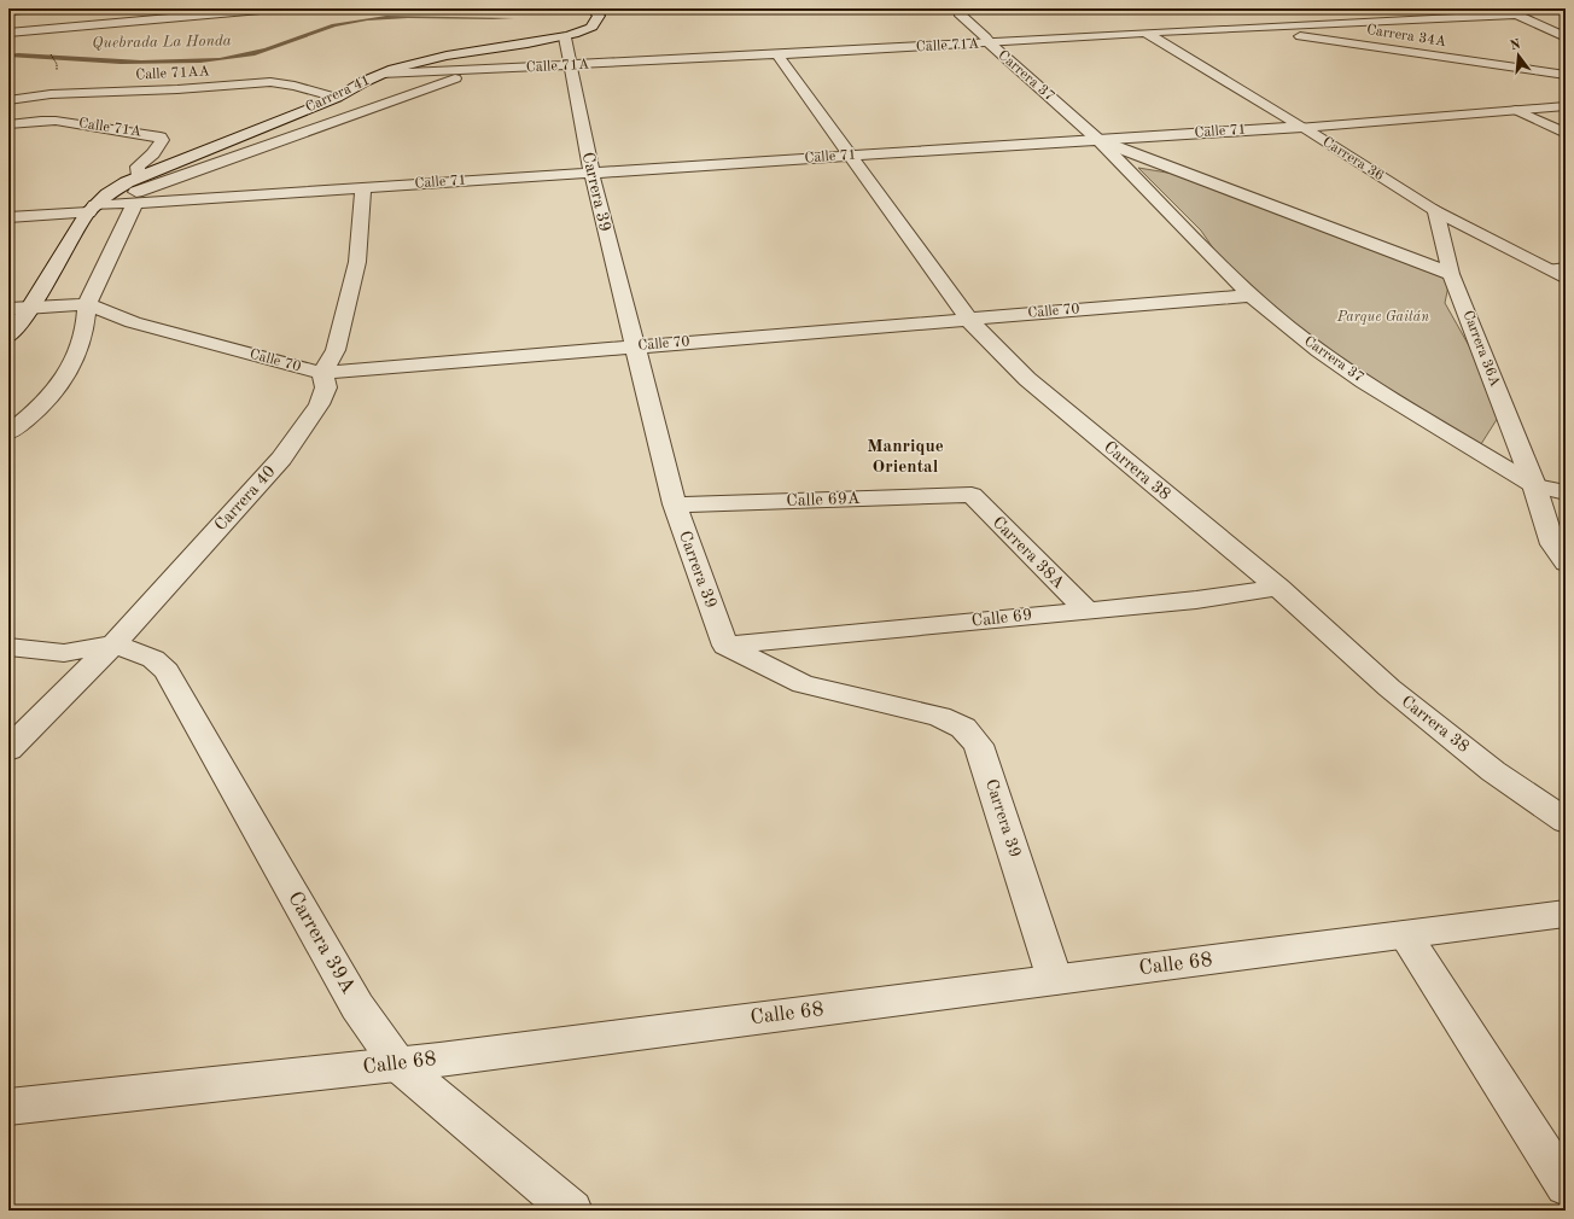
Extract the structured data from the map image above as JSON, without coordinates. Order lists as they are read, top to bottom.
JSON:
{
  "streets": {
    "street": [
      "Carrera 34A",
      "Calle 71A",
      "Calle 71AA",
      "Carrera 37",
      "Carrera 41",
      "Calle 71",
      "Carrera 36",
      "Carrera 39",
      "Calle 70",
      "Carrera 36A",
      "Carrera 38",
      "Carrera 40",
      "Calle 69A",
      "Carrera 38A",
      "Calle 69",
      "Carrera 39A",
      "Calle 68"
    ]
  },
  "crossings": [
    ["Carrera 34A", "Calle 71A"],
    ["Calle 71A", "Carrera 37"],
    ["Calle 71A", "Carrera 41"],
    ["Calle 71A", "Carrera 36"],
    ["Calle 71A", "Carrera 39"],
    ["Calle 71A", "Carrera 38"],
    ["Calle 71AA", "Carrera 41"],
    ["Carrera 37", "Calle 71"],
    ["Carrera 37", "Calle 70"],
    ["Carrera 37", "Carrera 36A"],
    ["Carrera 41", "Calle 71"],
    ["Carrera 41", "Carrera 39"],
    ["Calle 71", "Carrera 36"],
    ["Calle 71", "Carrera 39"],
    ["Calle 71", "Carrera 38"],
    ["Carrera 36", "Carrera 36A"],
    ["Carrera 39", "Calle 70"],
    ["Carrera 39", "Calle 69A"],
    ["Carrera 39", "Calle 69"],
    ["Carrera 39", "Calle 68"],
    ["Calle 70", "Carrera 38"],
    ["Calle 70", "Carrera 40"],
    ["Carrera 38", "Calle 69"],
    ["Carrera 40", "Carrera 39A"],
    ["Calle 69A", "Carrera 38A"],
    ["Carrera 38A", "Calle 69"],
    ["Carrera 39A", "Calle 68"]
  ],
  "districts": ["Manrique Oriental"],
  "water": ["Quebrada La Honda"],
  "parks": ["Parque Gaitán"],
  "north": "top"
}
